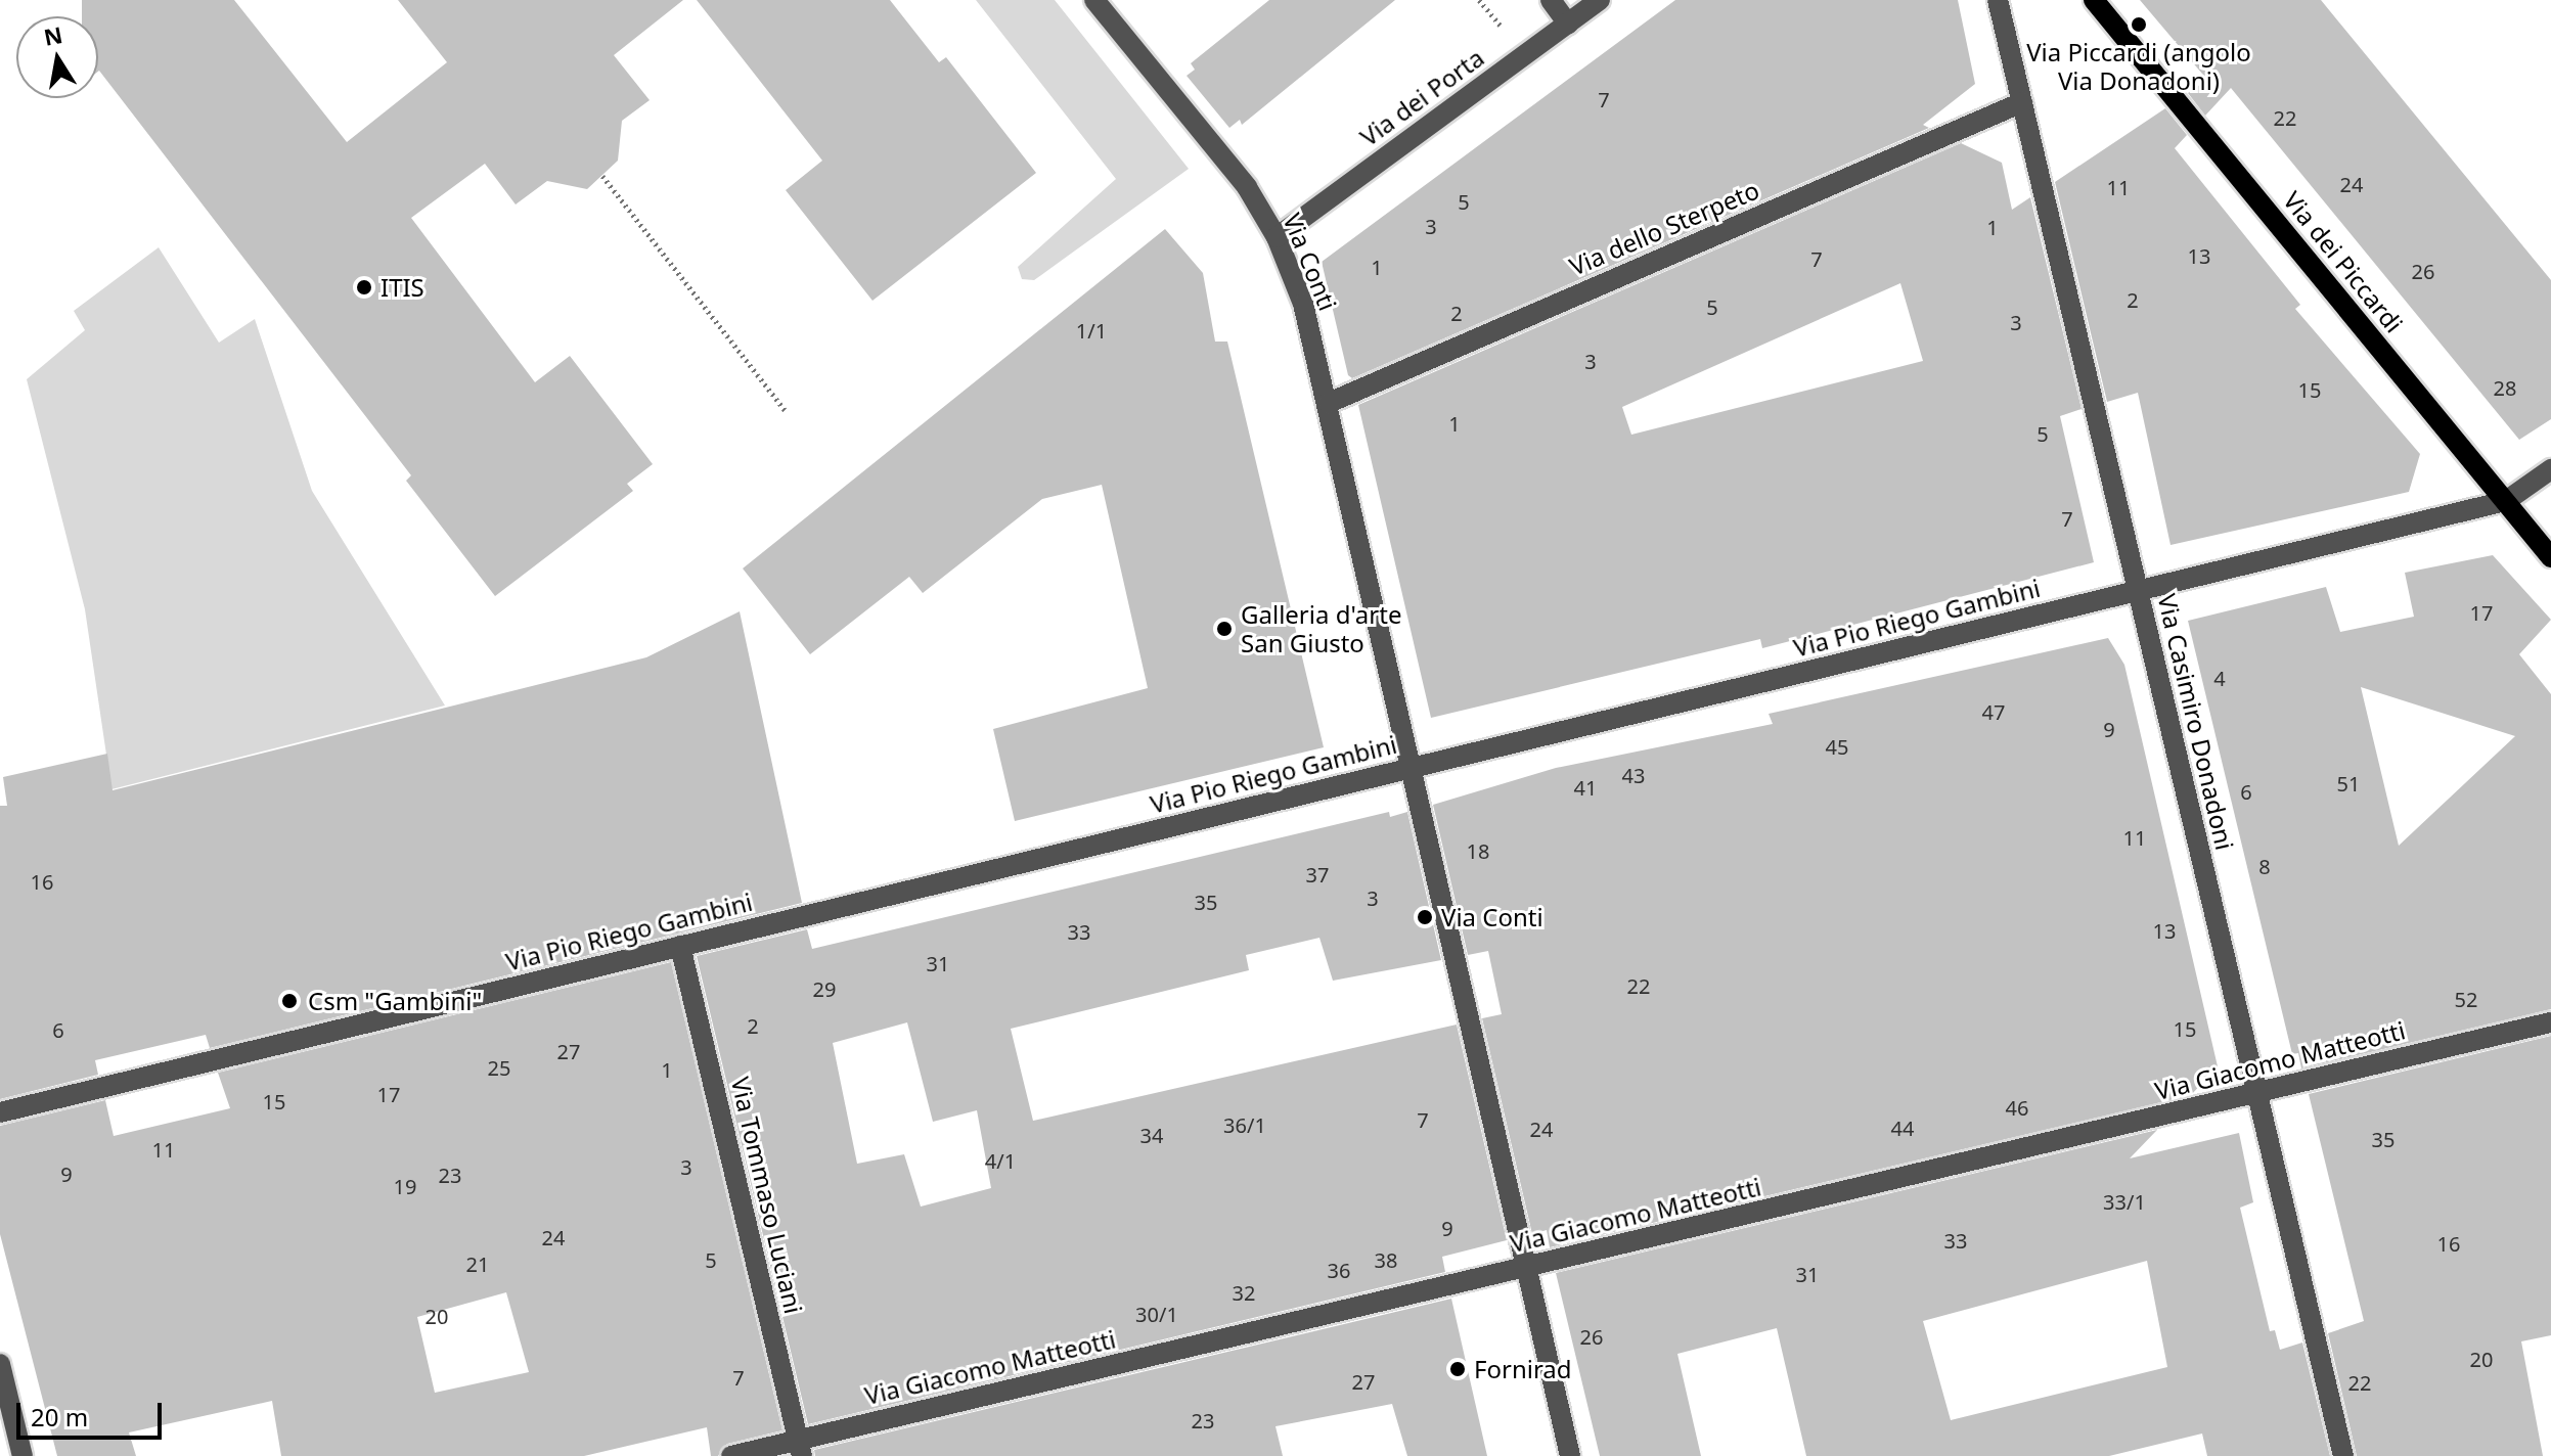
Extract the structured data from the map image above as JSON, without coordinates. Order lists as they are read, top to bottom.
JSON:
{
  "streets": {
    "main road": ["Via dei Piccardi"],
    "street": [
      "Via dei Porta",
      "Via dello Sterpeto",
      "Via Conti",
      "Via Pio Riego Gambini",
      "Via Casimiro Donadoni",
      "Via Giacomo Matteotti",
      "Via Tommaso Luciani"
    ]
  },
  "crossings": [
    ["Via dei Porta", "Via Conti"],
    ["Via dello Sterpeto", "Via Conti"],
    ["Via dello Sterpeto", "Via Casimiro Donadoni"],
    ["Via Conti", "Via Pio Riego Gambini"],
    ["Via Conti", "Via Giacomo Matteotti"],
    ["Via dei Piccardi", "Via Pio Riego Gambini"],
    ["Via Pio Riego Gambini", "Via Casimiro Donadoni"],
    ["Via Pio Riego Gambini", "Via Tommaso Luciani"],
    ["Via Casimiro Donadoni", "Via Giacomo Matteotti"],
    ["Via Giacomo Matteotti", "Via Tommaso Luciani"]
  ],
  "places": [
    "Via Piccardi (angolo Via Donadoni)",
    "ITIS",
    "Galleria d'arte San Giusto",
    "Via Conti",
    "Csm \"Gambini\"",
    "Fornirad"
  ],
  "house_numbers": [
    "7",
    "22",
    "24",
    "11",
    "5",
    "3",
    "1",
    "13",
    "7",
    "1",
    "26",
    "2",
    "5",
    "2",
    "3",
    "1/1",
    "3",
    "28",
    "15",
    "1",
    "5",
    "7",
    "17",
    "4",
    "47",
    "9",
    "45",
    "43",
    "51",
    "41",
    "6",
    "11",
    "18",
    "8",
    "37",
    "16",
    "3",
    "35",
    "13",
    "33",
    "31",
    "22",
    "29",
    "52",
    "2",
    "15",
    "6",
    "27",
    "25",
    "1",
    "17",
    "15",
    "46",
    "7",
    "36/1",
    "44",
    "24",
    "34",
    "35",
    "11",
    "4/1",
    "3",
    "9",
    "23",
    "19",
    "33/1",
    "9",
    "24",
    "33",
    "16",
    "5",
    "38",
    "21",
    "36",
    "31",
    "32",
    "30/1",
    "20",
    "26",
    "20",
    "7",
    "27",
    "22",
    "23"
  ],
  "scale_bar": "20 m",
  "north": "top"
}
